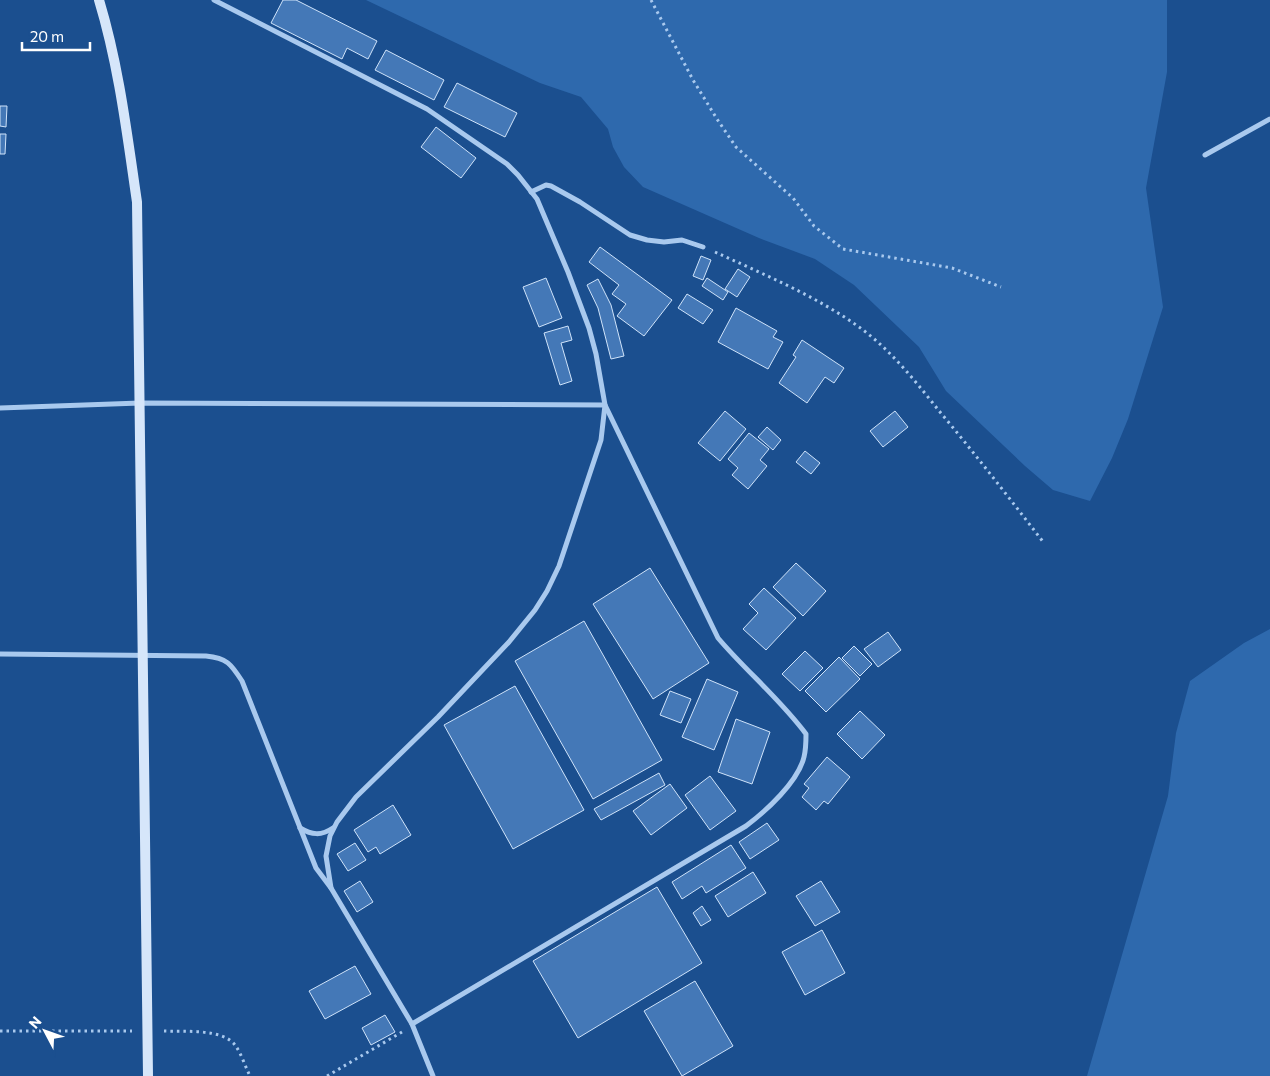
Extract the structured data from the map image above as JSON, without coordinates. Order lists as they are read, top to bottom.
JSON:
{
  "scale_bar": "20 m",
  "north": "top left"
}
